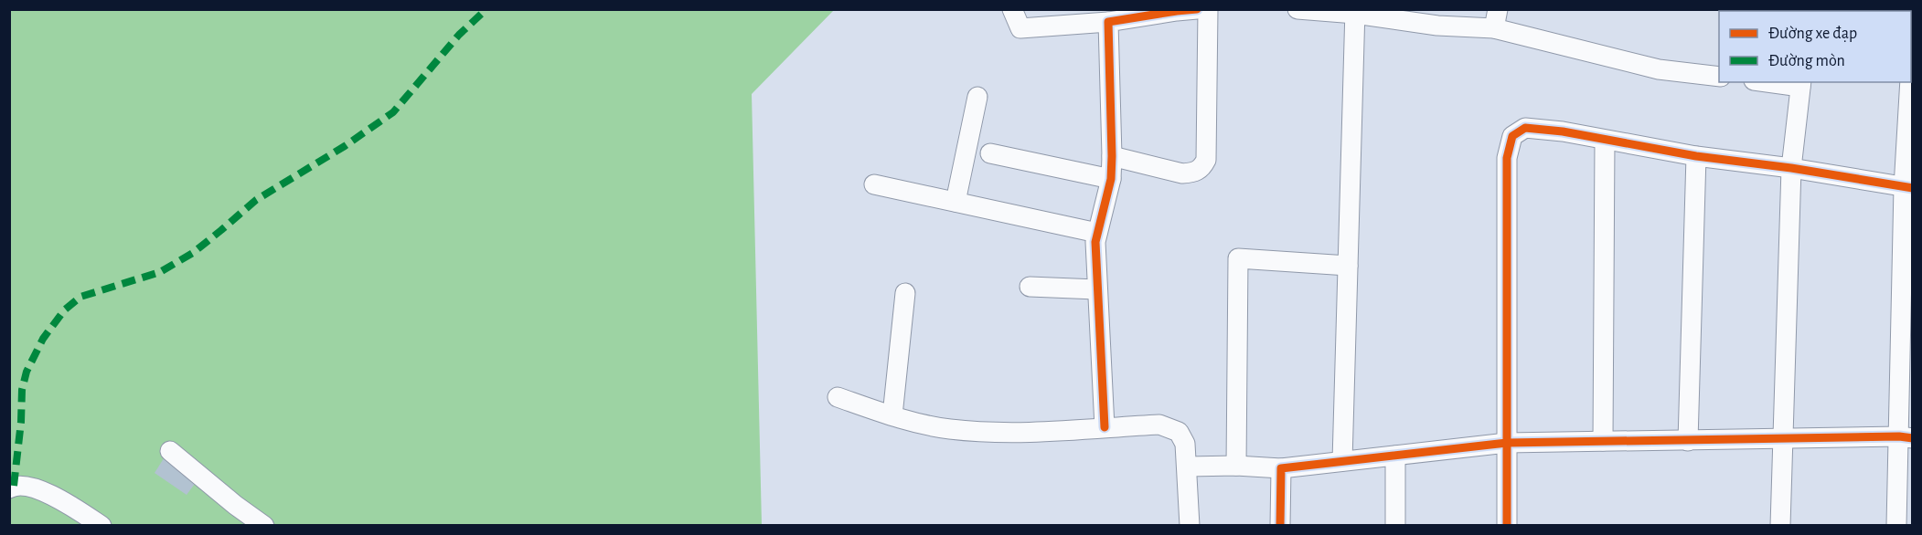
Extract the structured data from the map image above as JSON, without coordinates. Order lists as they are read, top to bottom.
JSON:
{
  "legend": ["Đường xe đạp", "Đường mòn"]
}
